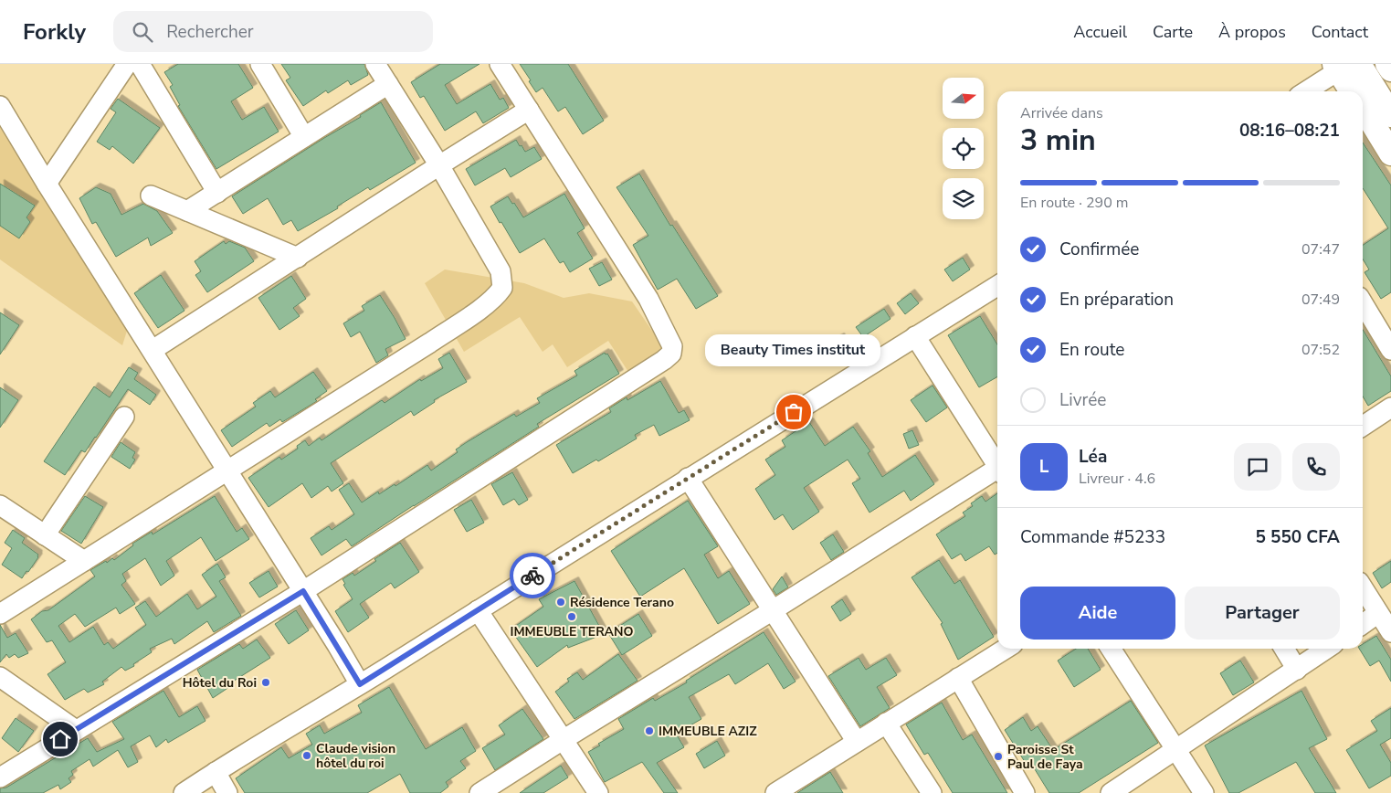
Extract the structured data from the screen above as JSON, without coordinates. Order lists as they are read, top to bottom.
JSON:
{
  "places": [
    "Beauty Times institut",
    "Résidence Terano",
    "IMMEUBLE TERANO",
    "Hôtel du Roi",
    "IMMEUBLE AZIZ",
    "Claude vision hôtel du roi",
    "Paroisse St Paul de Faya"
  ],
  "north": "right",
  "page": {
    "header": "Forkly",
    "search": "Rechercher",
    "nav": [
      "Accueil",
      "Carte",
      "À propos",
      "Contact"
    ],
    "heading": ["3 min", "Arrivée dans", "08:16–08:21"],
    "panel": [
      "Léa",
      "Livreur · 4.6",
      "Commande #5233",
      "5 550 CFA"
    ],
    "bar": "En route · 290 m",
    "list": [
      ["Confirmée", "07:47"],
      ["En préparation", "07:49"],
      ["En route", "07:52"],
      "Livrée"
    ],
    "bubble": "Beauty Times institut",
    "round": "L",
    "buttons": ["Aide", "Partager"]
  }
}
